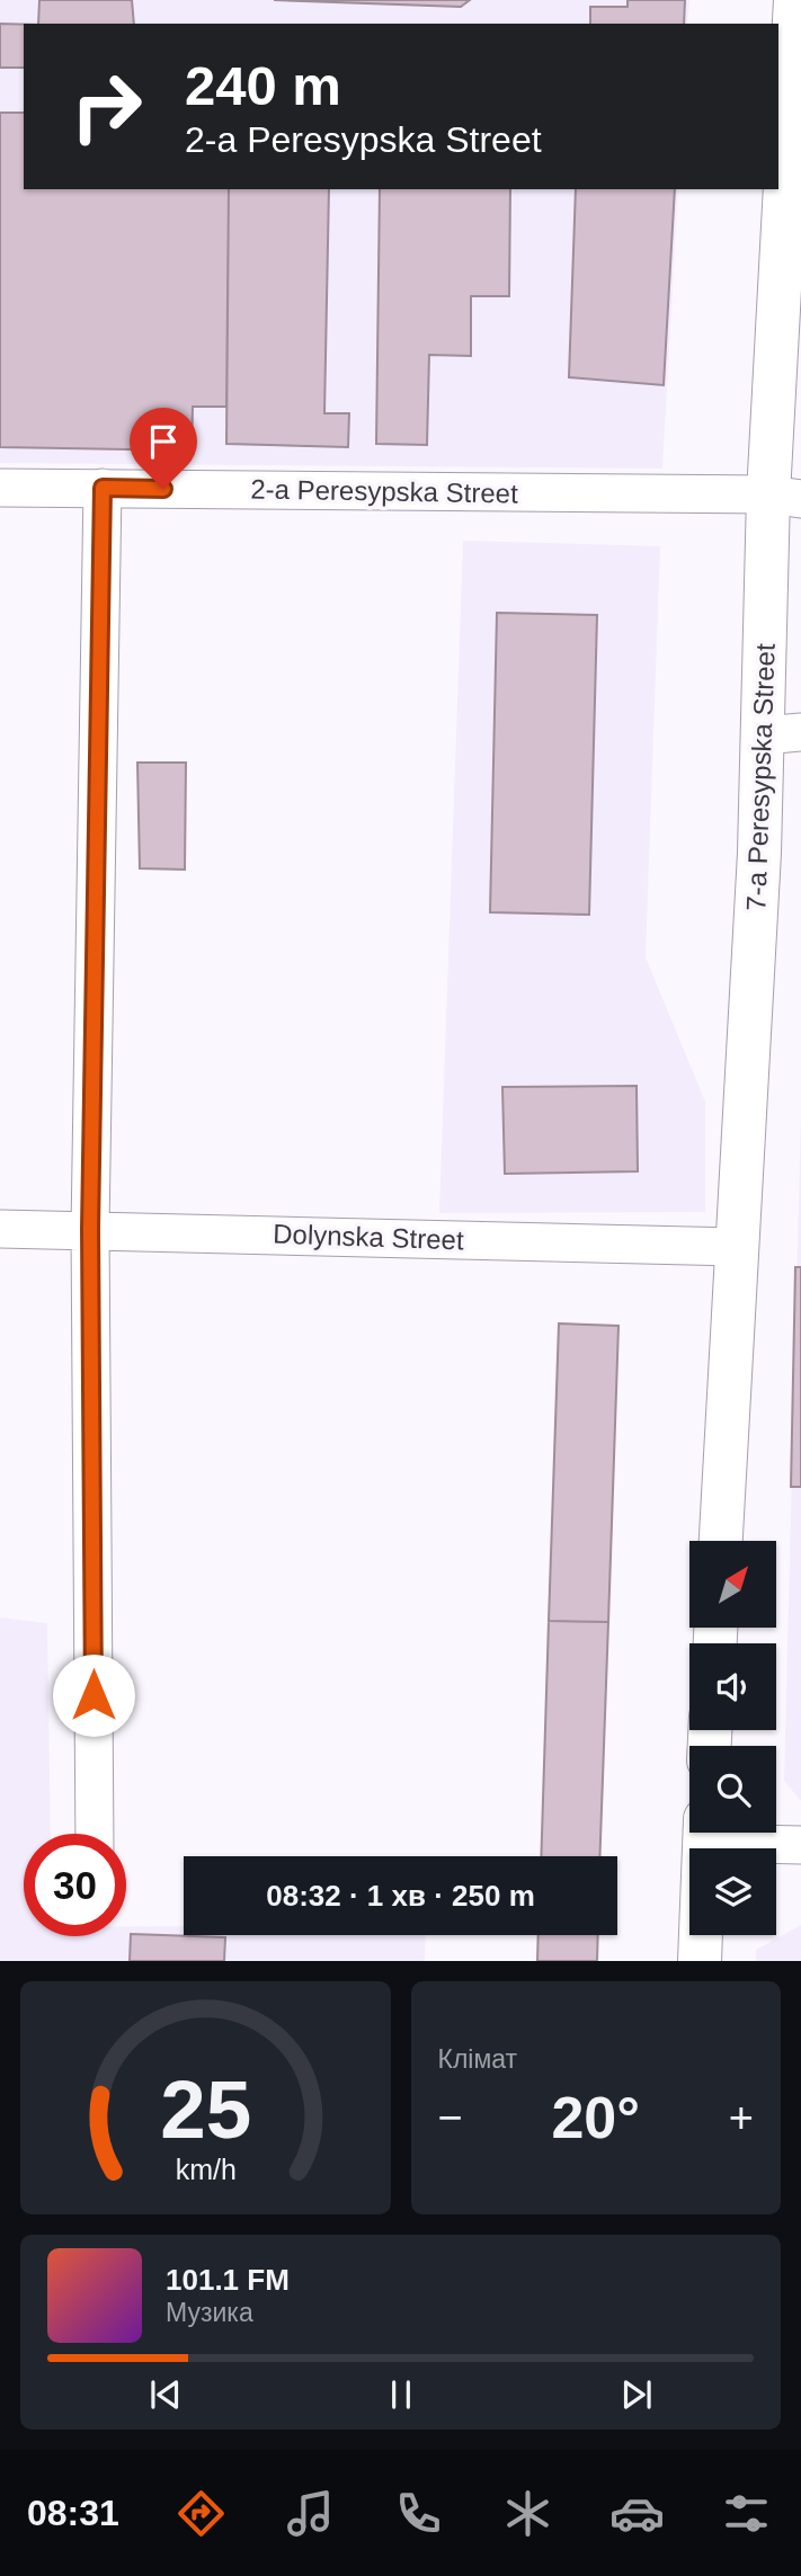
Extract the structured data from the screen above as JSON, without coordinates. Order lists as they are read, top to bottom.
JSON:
{
  "streets": {
    "main road": ["7-a Peresypska Street"],
    "street": ["2-a Peresypska Street", "Dolynska Street"]
  },
  "crossings": [
    ["2-a Peresypska Street", "7-a Peresypska Street"],
    ["7-a Peresypska Street", "Dolynska Street"]
  ],
  "north": "top right",
  "page": {
    "turn": ["240 m", "2-a Peresypska Street"],
    "limit": "30",
    "trip": "08:32 · 1 хв · 250 m",
    "tile": "Клімат",
    "heat": ["−", "20°", "+"],
    "song": ["101.1 FM", "Музика"],
    "tabs": "08:31",
    "gauge": ["25", "km/h"]
  }
}
